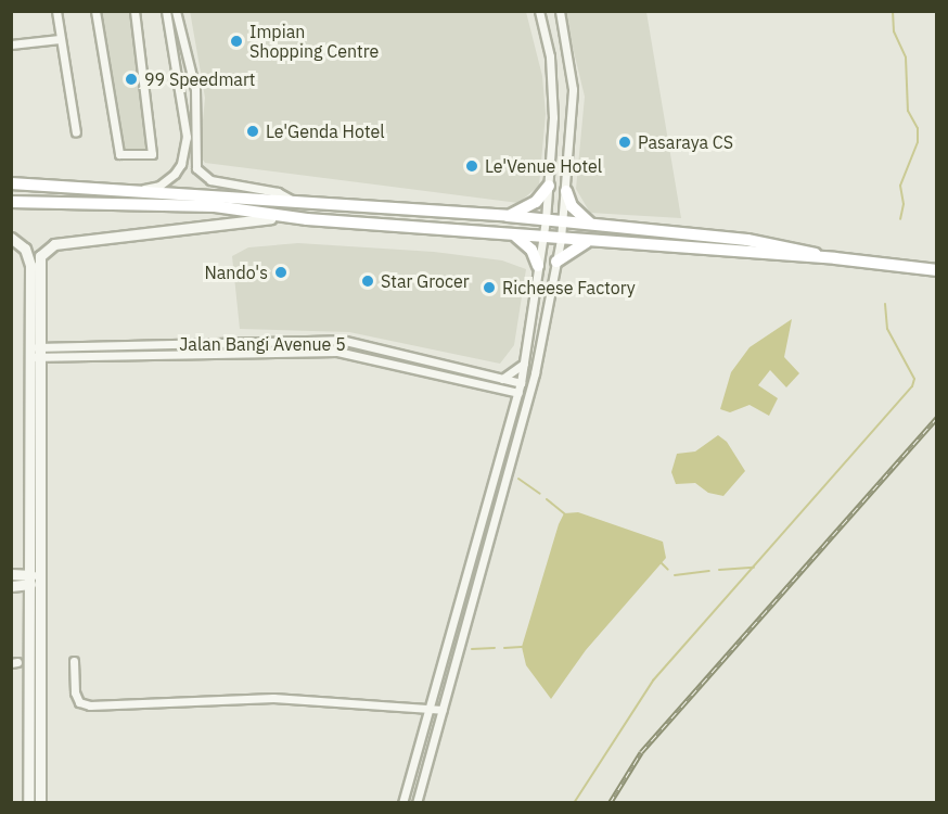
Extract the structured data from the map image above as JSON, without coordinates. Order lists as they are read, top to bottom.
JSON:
{
  "streets": {
    "street": ["Jalan Bangi Avenue 5"]
  },
  "places": [
    "Impian Shopping Centre",
    "99 Speedmart",
    "Le'Genda Hotel",
    "Pasaraya CS",
    "Le'Venue Hotel",
    "Nando's",
    "Star Grocer",
    "Richeese Factory"
  ]
}
